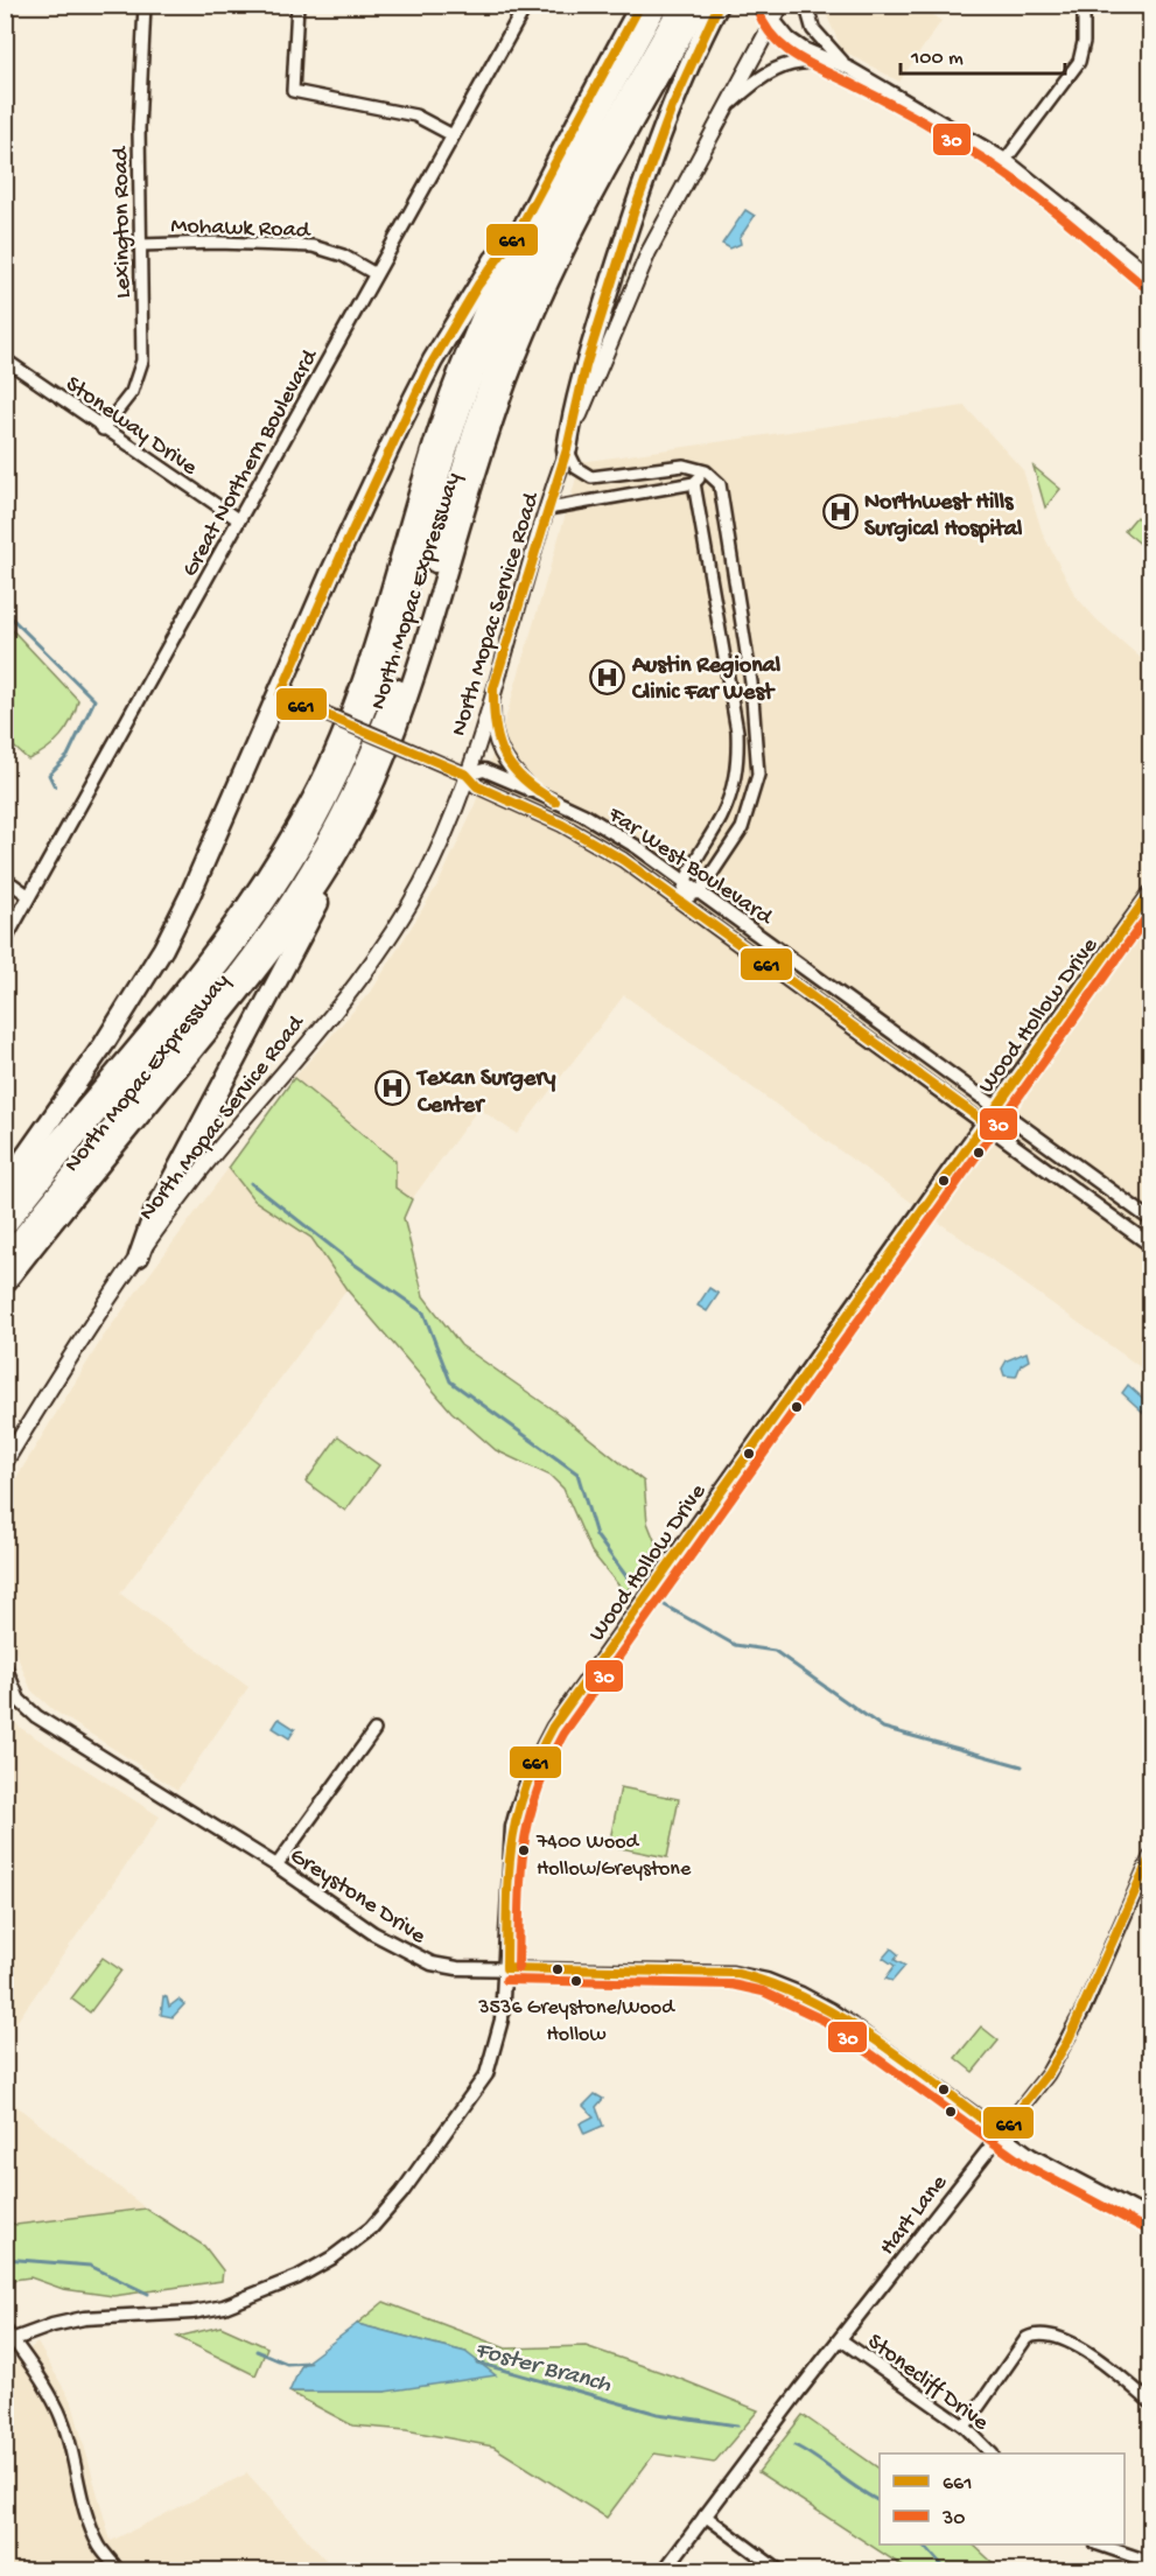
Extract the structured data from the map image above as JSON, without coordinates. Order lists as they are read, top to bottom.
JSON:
{
  "streets": {
    "highway": ["North Mopac Expressway"],
    "main road": ["North Mopac Service Road"],
    "street": [
      "Lexington Road",
      "Mohawk Road",
      "Stoneway Drive",
      "Great Northern Boulevard",
      "Far West Boulevard",
      "Wood Hollow Drive",
      "Greystone Drive",
      "Hart Lane",
      "Stonecliff Drive"
    ]
  },
  "crossings": [
    ["Lexington Road", "Mohawk Road"],
    ["Lexington Road", "Stoneway Drive"],
    ["Mohawk Road", "Great Northern Boulevard"],
    ["Stoneway Drive", "Great Northern Boulevard"],
    ["North Mopac Service Road", "Far West Boulevard"],
    ["Far West Boulevard", "Wood Hollow Drive"],
    ["Wood Hollow Drive", "Greystone Drive"],
    ["Greystone Drive", "Hart Lane"],
    ["Hart Lane", "Stonecliff Drive"]
  ],
  "water": ["Foster Branch"],
  "places": {
    "hospital": ["Northwest Hills Surgical Hospital", "Austin Regional Clinic Far West", "Texan Surgery Center"],
    "other": ["7400 Wood Hollow/Greystone", "3536 Greystone/Wood Hollow"]
  },
  "lines": ["transit line 661", "transit line 30"],
  "legend": ["661", "30"],
  "scale_bar": "100 m"
}
